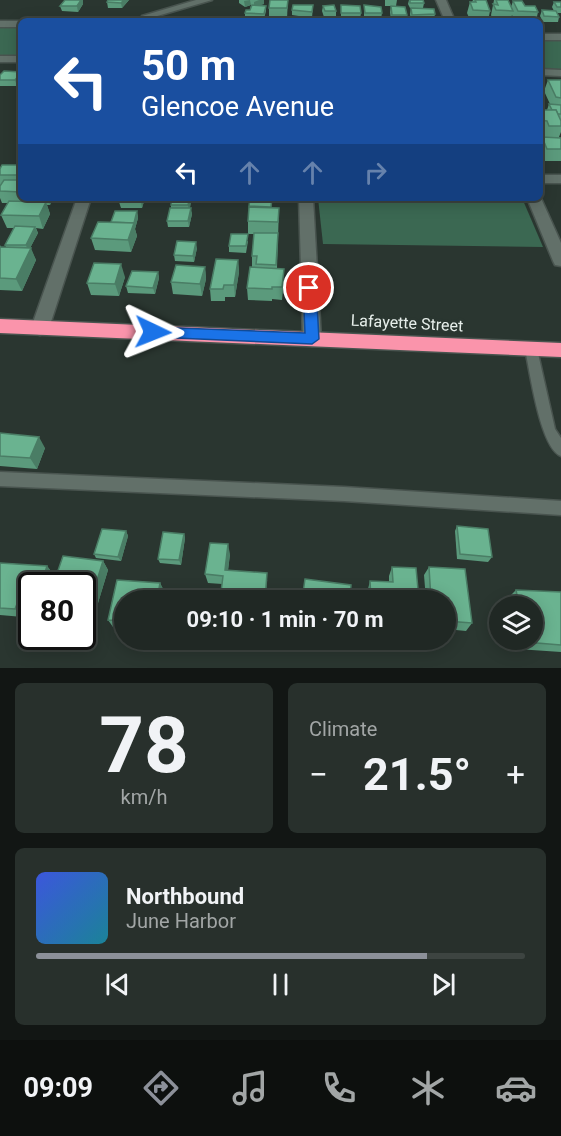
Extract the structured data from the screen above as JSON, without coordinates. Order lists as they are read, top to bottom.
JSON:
{
  "streets": {
    "highway": ["Lafayette Street"]
  },
  "page": {
    "turn": ["50 m", "Glencoe Avenue"],
    "limit": "80",
    "trip": "09:10 · 1 min · 70 m",
    "tile": [
      ["78", "km/h"],
      "Climate"
    ],
    "heat": ["−", "21.5°", "+"],
    "song": ["Northbound", "June Harbor"],
    "tabs": "09:09"
  }
}
